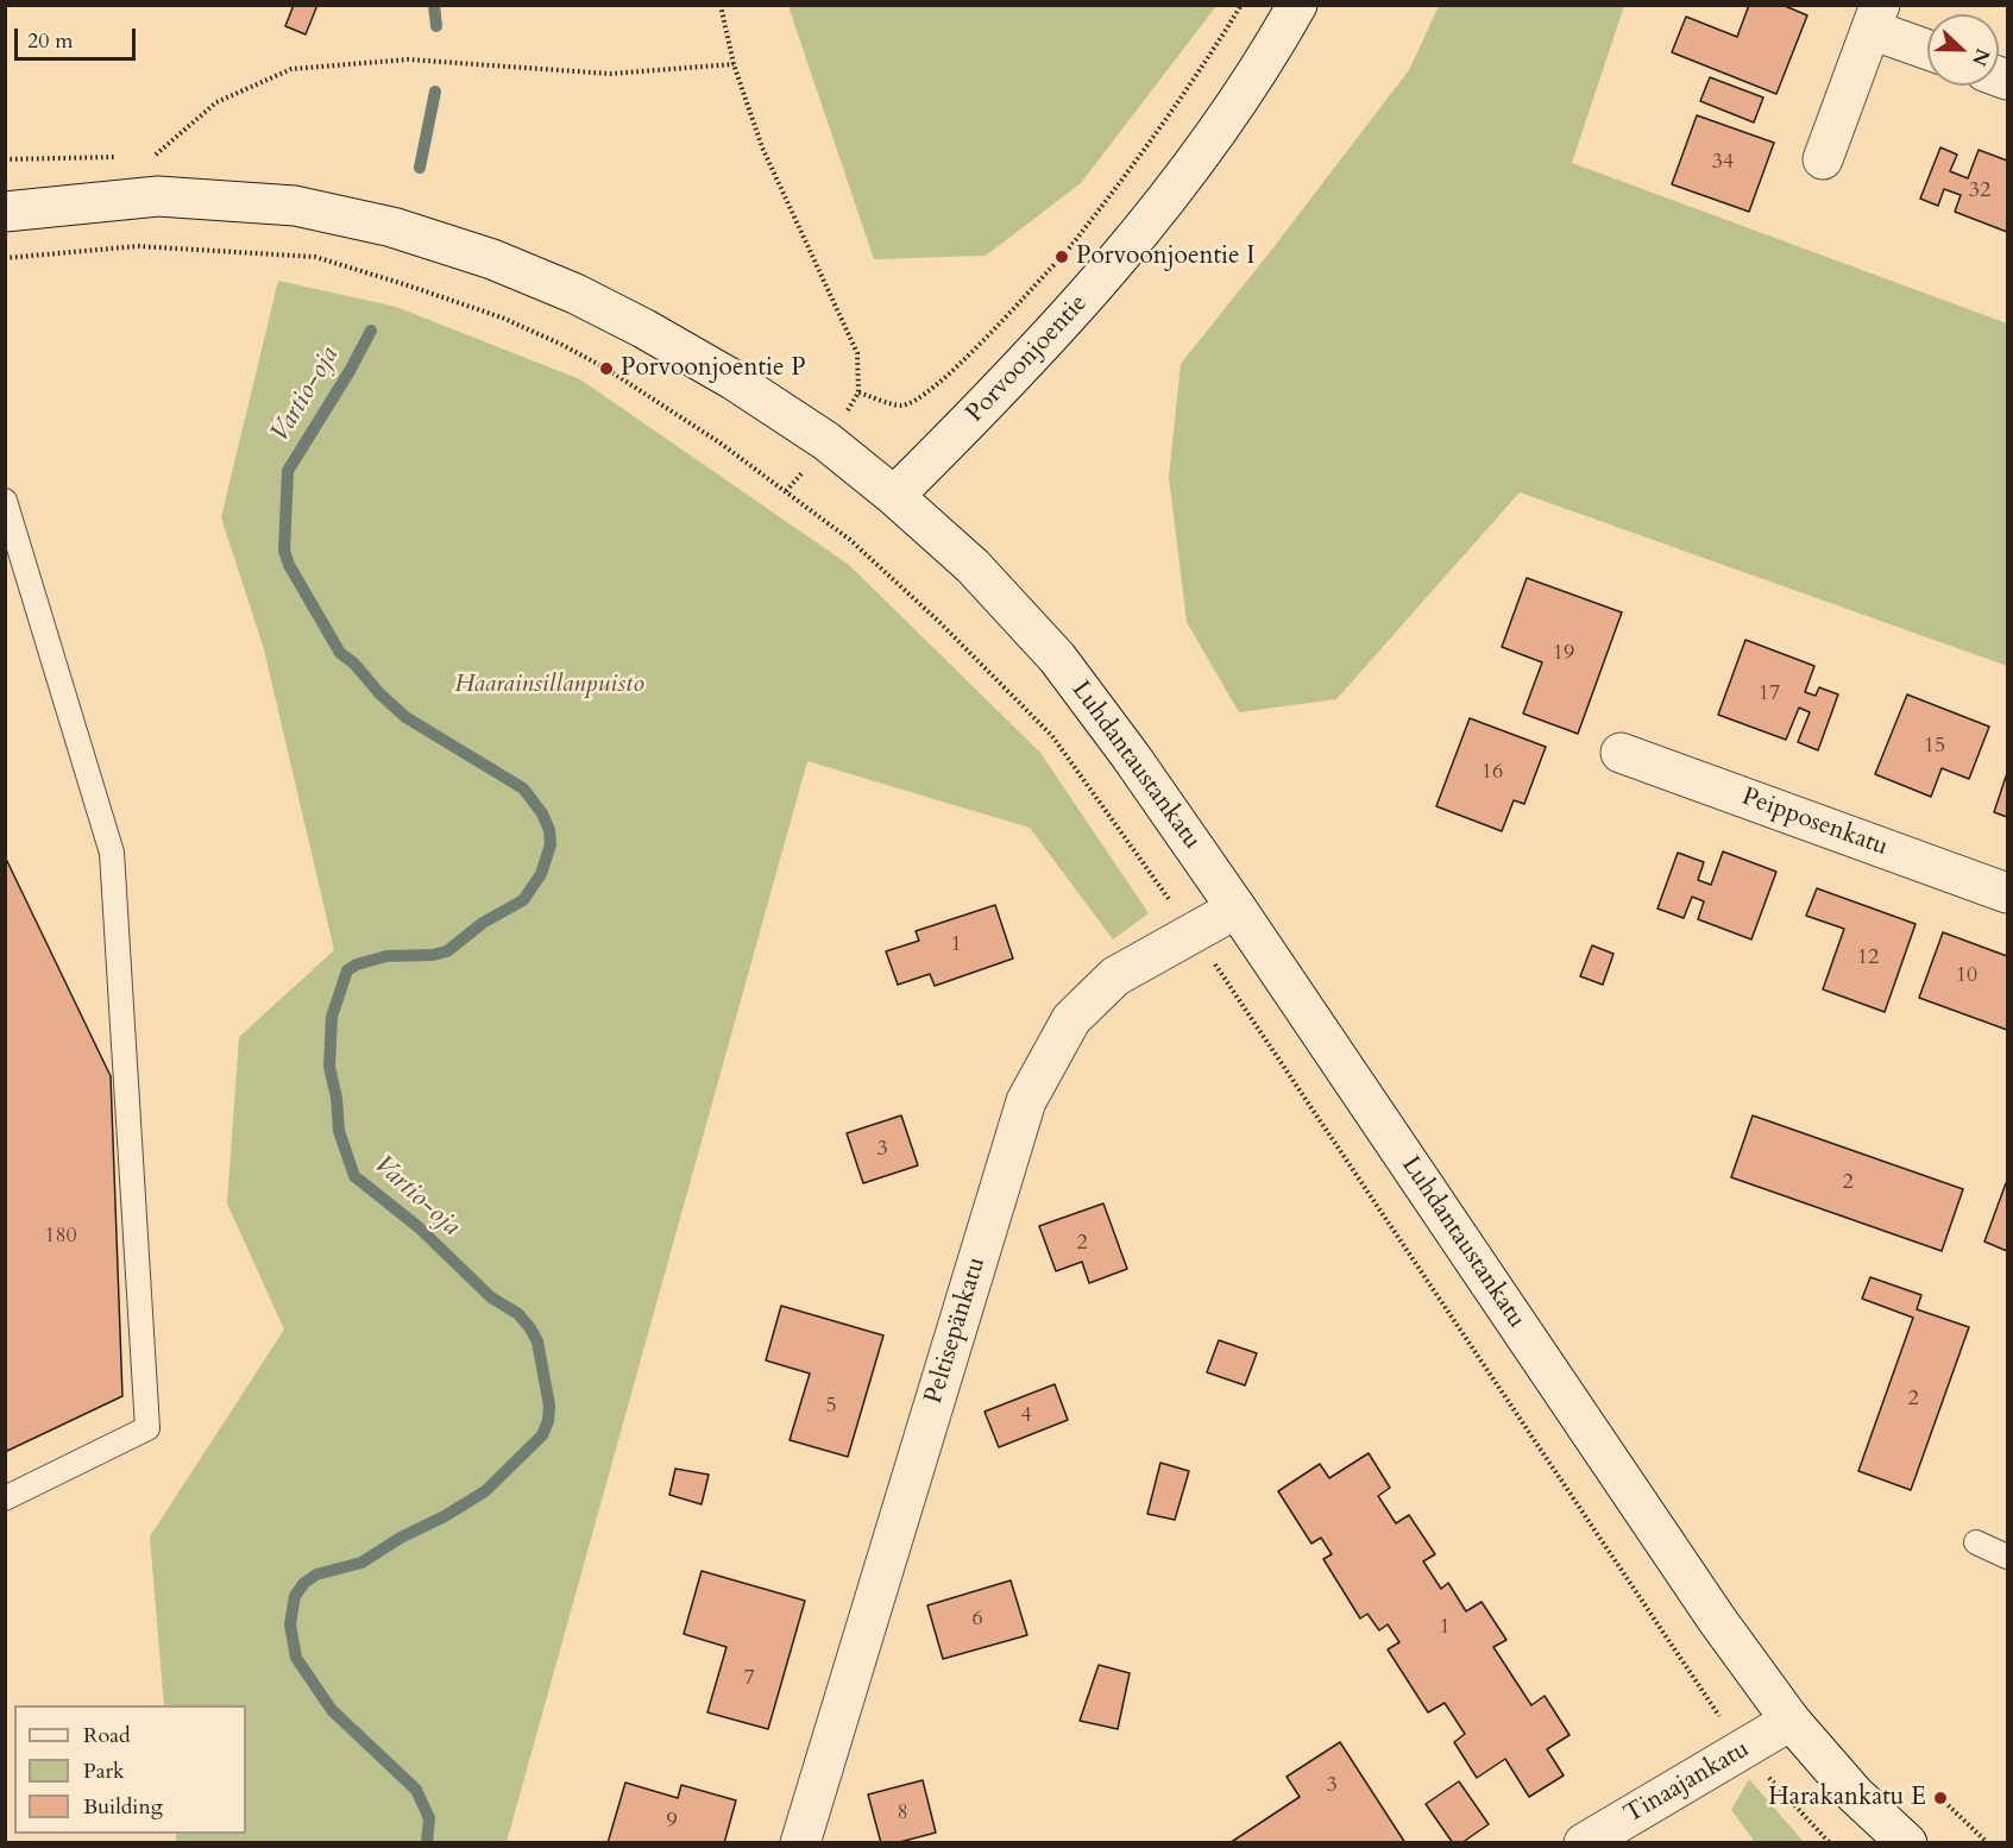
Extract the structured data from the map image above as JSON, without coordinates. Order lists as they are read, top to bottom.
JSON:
{
  "streets": {
    "street": [
      "Porvoonjoentie",
      "Luhdantaustankatu",
      "Peipposenkatu",
      "Peltisepänkatu",
      "Tinaajankatu"
    ]
  },
  "crossings": [
    ["Porvoonjoentie", "Luhdantaustankatu"],
    ["Luhdantaustankatu", "Peltisepänkatu"],
    ["Luhdantaustankatu", "Tinaajankatu"]
  ],
  "water": ["Vartio-oja"],
  "parks": ["Haarainsillanpuisto"],
  "places": ["Porvoonjoentie I", "Porvoonjoentie P", "Harakankatu E"],
  "house_numbers": [
    "34",
    "32",
    "19",
    "17",
    "15",
    "16",
    "1",
    "12",
    "10",
    "3",
    "2",
    "180",
    "2",
    "2",
    "5",
    "4",
    "6",
    "1",
    "7",
    "3",
    "8",
    "9"
  ],
  "legend": ["Road", "Park", "Building"],
  "scale_bar": "20 m",
  "north": "right"
}
